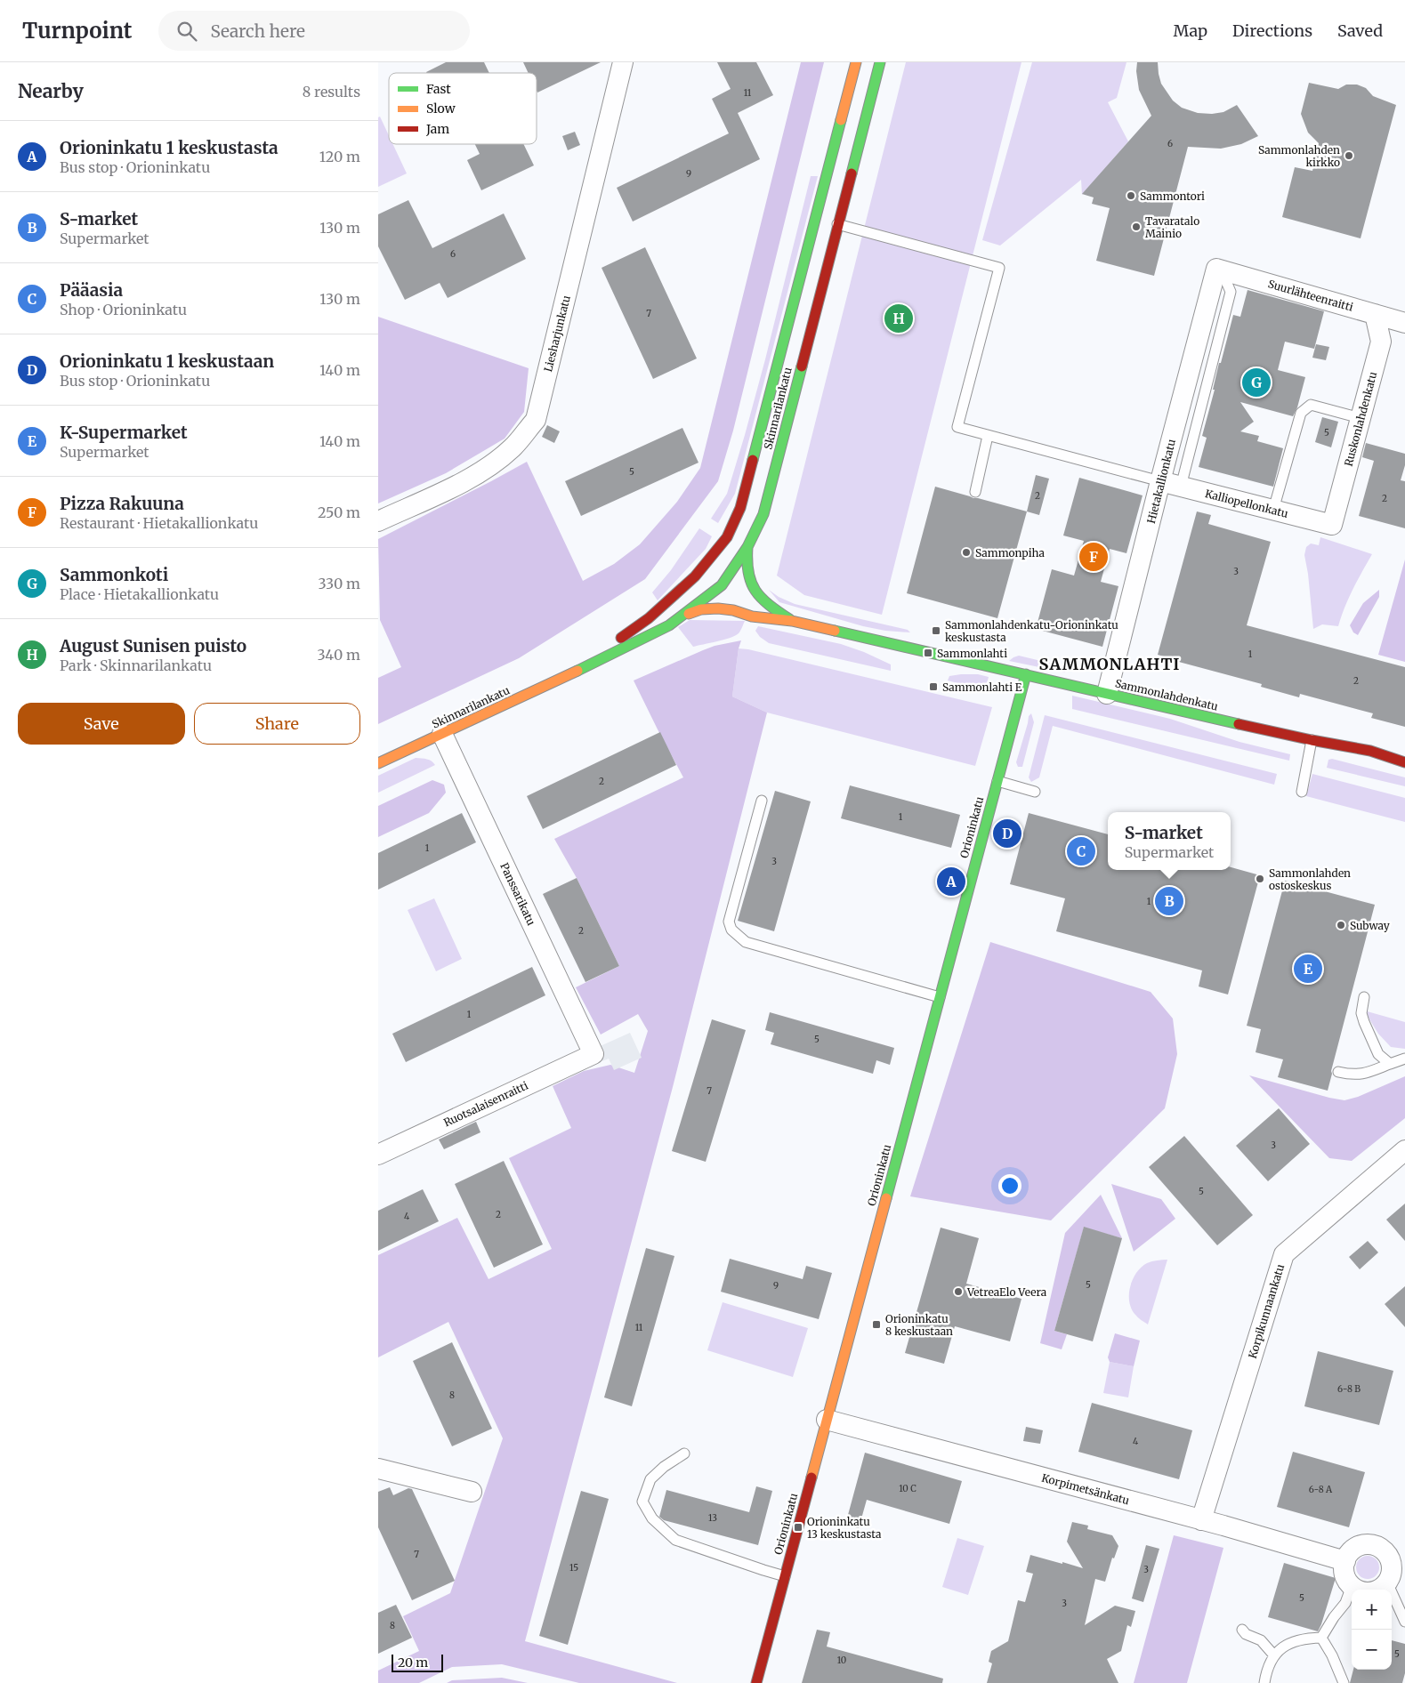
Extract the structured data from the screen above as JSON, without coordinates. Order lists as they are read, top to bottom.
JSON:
{
  "streets": {
    "main road": ["Skinnarilankatu", "Sammonlahdenkatu", "Orioninkatu"],
    "street": [
      "Suurlähteenraitti",
      "Liesharjunkatu",
      "Ruskonlahdenkatu",
      "Hietakallionkatu",
      "Kalliopellonkatu",
      "Panssarikatu",
      "Ruotsalaisenraitti",
      "Korpikunnaankatu",
      "Korpimetsänkatu"
    ]
  },
  "crossings": [
    ["Suurlähteenraitti", "Ruskonlahdenkatu"],
    ["Suurlähteenraitti", "Hietakallionkatu"],
    ["Skinnarilankatu", "Sammonlahdenkatu"],
    ["Skinnarilankatu", "Panssarikatu"],
    ["Ruskonlahdenkatu", "Kalliopellonkatu"],
    ["Hietakallionkatu", "Kalliopellonkatu"],
    ["Hietakallionkatu", "Sammonlahdenkatu"],
    ["Sammonlahdenkatu", "Orioninkatu"],
    ["Orioninkatu", "Korpimetsänkatu"],
    ["Panssarikatu", "Ruotsalaisenraitti"],
    ["Korpikunnaankatu", "Korpimetsänkatu"]
  ],
  "districts": ["SAMMONLAHTI"],
  "places": {
    "other": [
      "Sammonlahden kirkko",
      "Sammontori",
      "Tavaratalo Mainio",
      "Sammonpiha",
      "Sammonlahden ostoskeskus",
      "Subway",
      "VetreaElo Veera"
    ],
    "transit": [
      "Sammonlahdenkatu-Orioninkatu keskustasta",
      "Sammonlahti",
      "Sammonlahti E",
      "Orioninkatu 8 keskustaan",
      "Orioninkatu 13 keskustasta"
    ]
  },
  "house_numbers": [
    "11",
    "6",
    "9",
    "6",
    "7",
    "5",
    "5",
    "2",
    "2",
    "3",
    "1",
    "2",
    "2",
    "1",
    "1",
    "3",
    "1",
    "2",
    "1",
    "5",
    "7",
    "3",
    "5",
    "2",
    "4",
    "5",
    "9",
    "11",
    "6-8 B",
    "8",
    "4",
    "10 C",
    "6-8 A",
    "13",
    "7",
    "15",
    "3",
    "5",
    "3",
    "8",
    "5",
    "10"
  ],
  "legend": ["Fast", "Slow", "Jam"],
  "scale_bar": "20 m",
  "page": {
    "header": "Turnpoint",
    "search": "Search here",
    "nav": ["Map", "Directions", "Saved"],
    "heading": ["Nearby", "8 results"],
    "list": [
      {
        "mark": "A",
        "name": "Orioninkatu 1 keskustasta",
        "note": "Bus stop · Orioninkatu",
        "value": "120 m"
      },
      {
        "mark": "B",
        "name": "S-market",
        "note": "Supermarket",
        "value": "130 m"
      },
      {
        "mark": "C",
        "name": "Pääasia",
        "note": "Shop · Orioninkatu",
        "value": "130 m"
      },
      {
        "mark": "D",
        "name": "Orioninkatu 1 keskustaan",
        "note": "Bus stop · Orioninkatu",
        "value": "140 m"
      },
      {
        "mark": "E",
        "name": "K-Supermarket",
        "note": "Supermarket",
        "value": "140 m"
      },
      {
        "mark": "F",
        "name": "Pizza Rakuuna",
        "note": "Restaurant · Hietakallionkatu",
        "value": "250 m"
      },
      {
        "mark": "G",
        "name": "Sammonkoti",
        "note": "Place · Hietakallionkatu",
        "value": "330 m"
      },
      {
        "mark": "H",
        "name": "August Sunisen puisto",
        "note": "Park · Skinnarilankatu",
        "value": "340 m"
      }
    ],
    "pins": [
      "H",
      "G",
      "F",
      "D",
      "C",
      "A",
      "B",
      "E"
    ],
    "buttons": ["Save", "Share"],
    "popup": ["S-market", "Supermarket"],
    "map_buttons": ["+", "−"],
    "scale": "20 m"
  }
}
